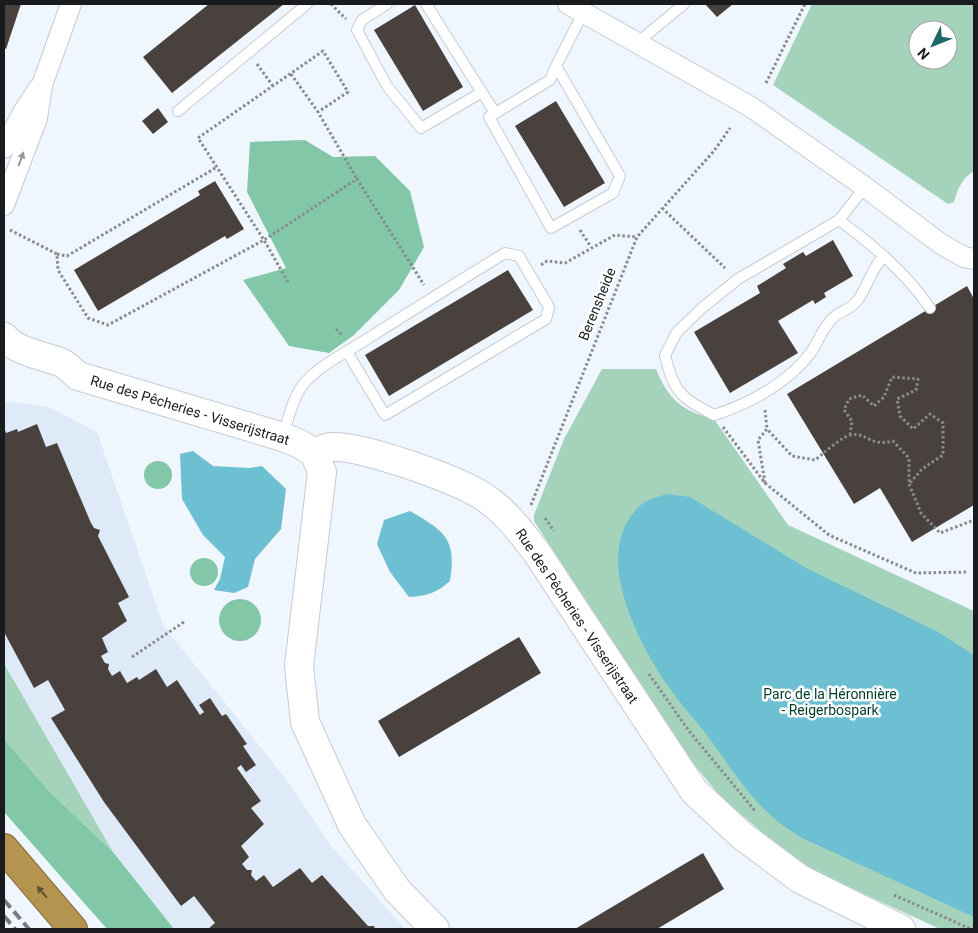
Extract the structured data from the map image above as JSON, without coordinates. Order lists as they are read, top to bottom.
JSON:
{
  "streets": {
    "street": ["Rue des Pêcheries - Visserijstraat"],
    "path": ["Berensheide"]
  },
  "parks": ["Parc de la Héronnière - Reigerbospark"],
  "north": "bottom left"
}
